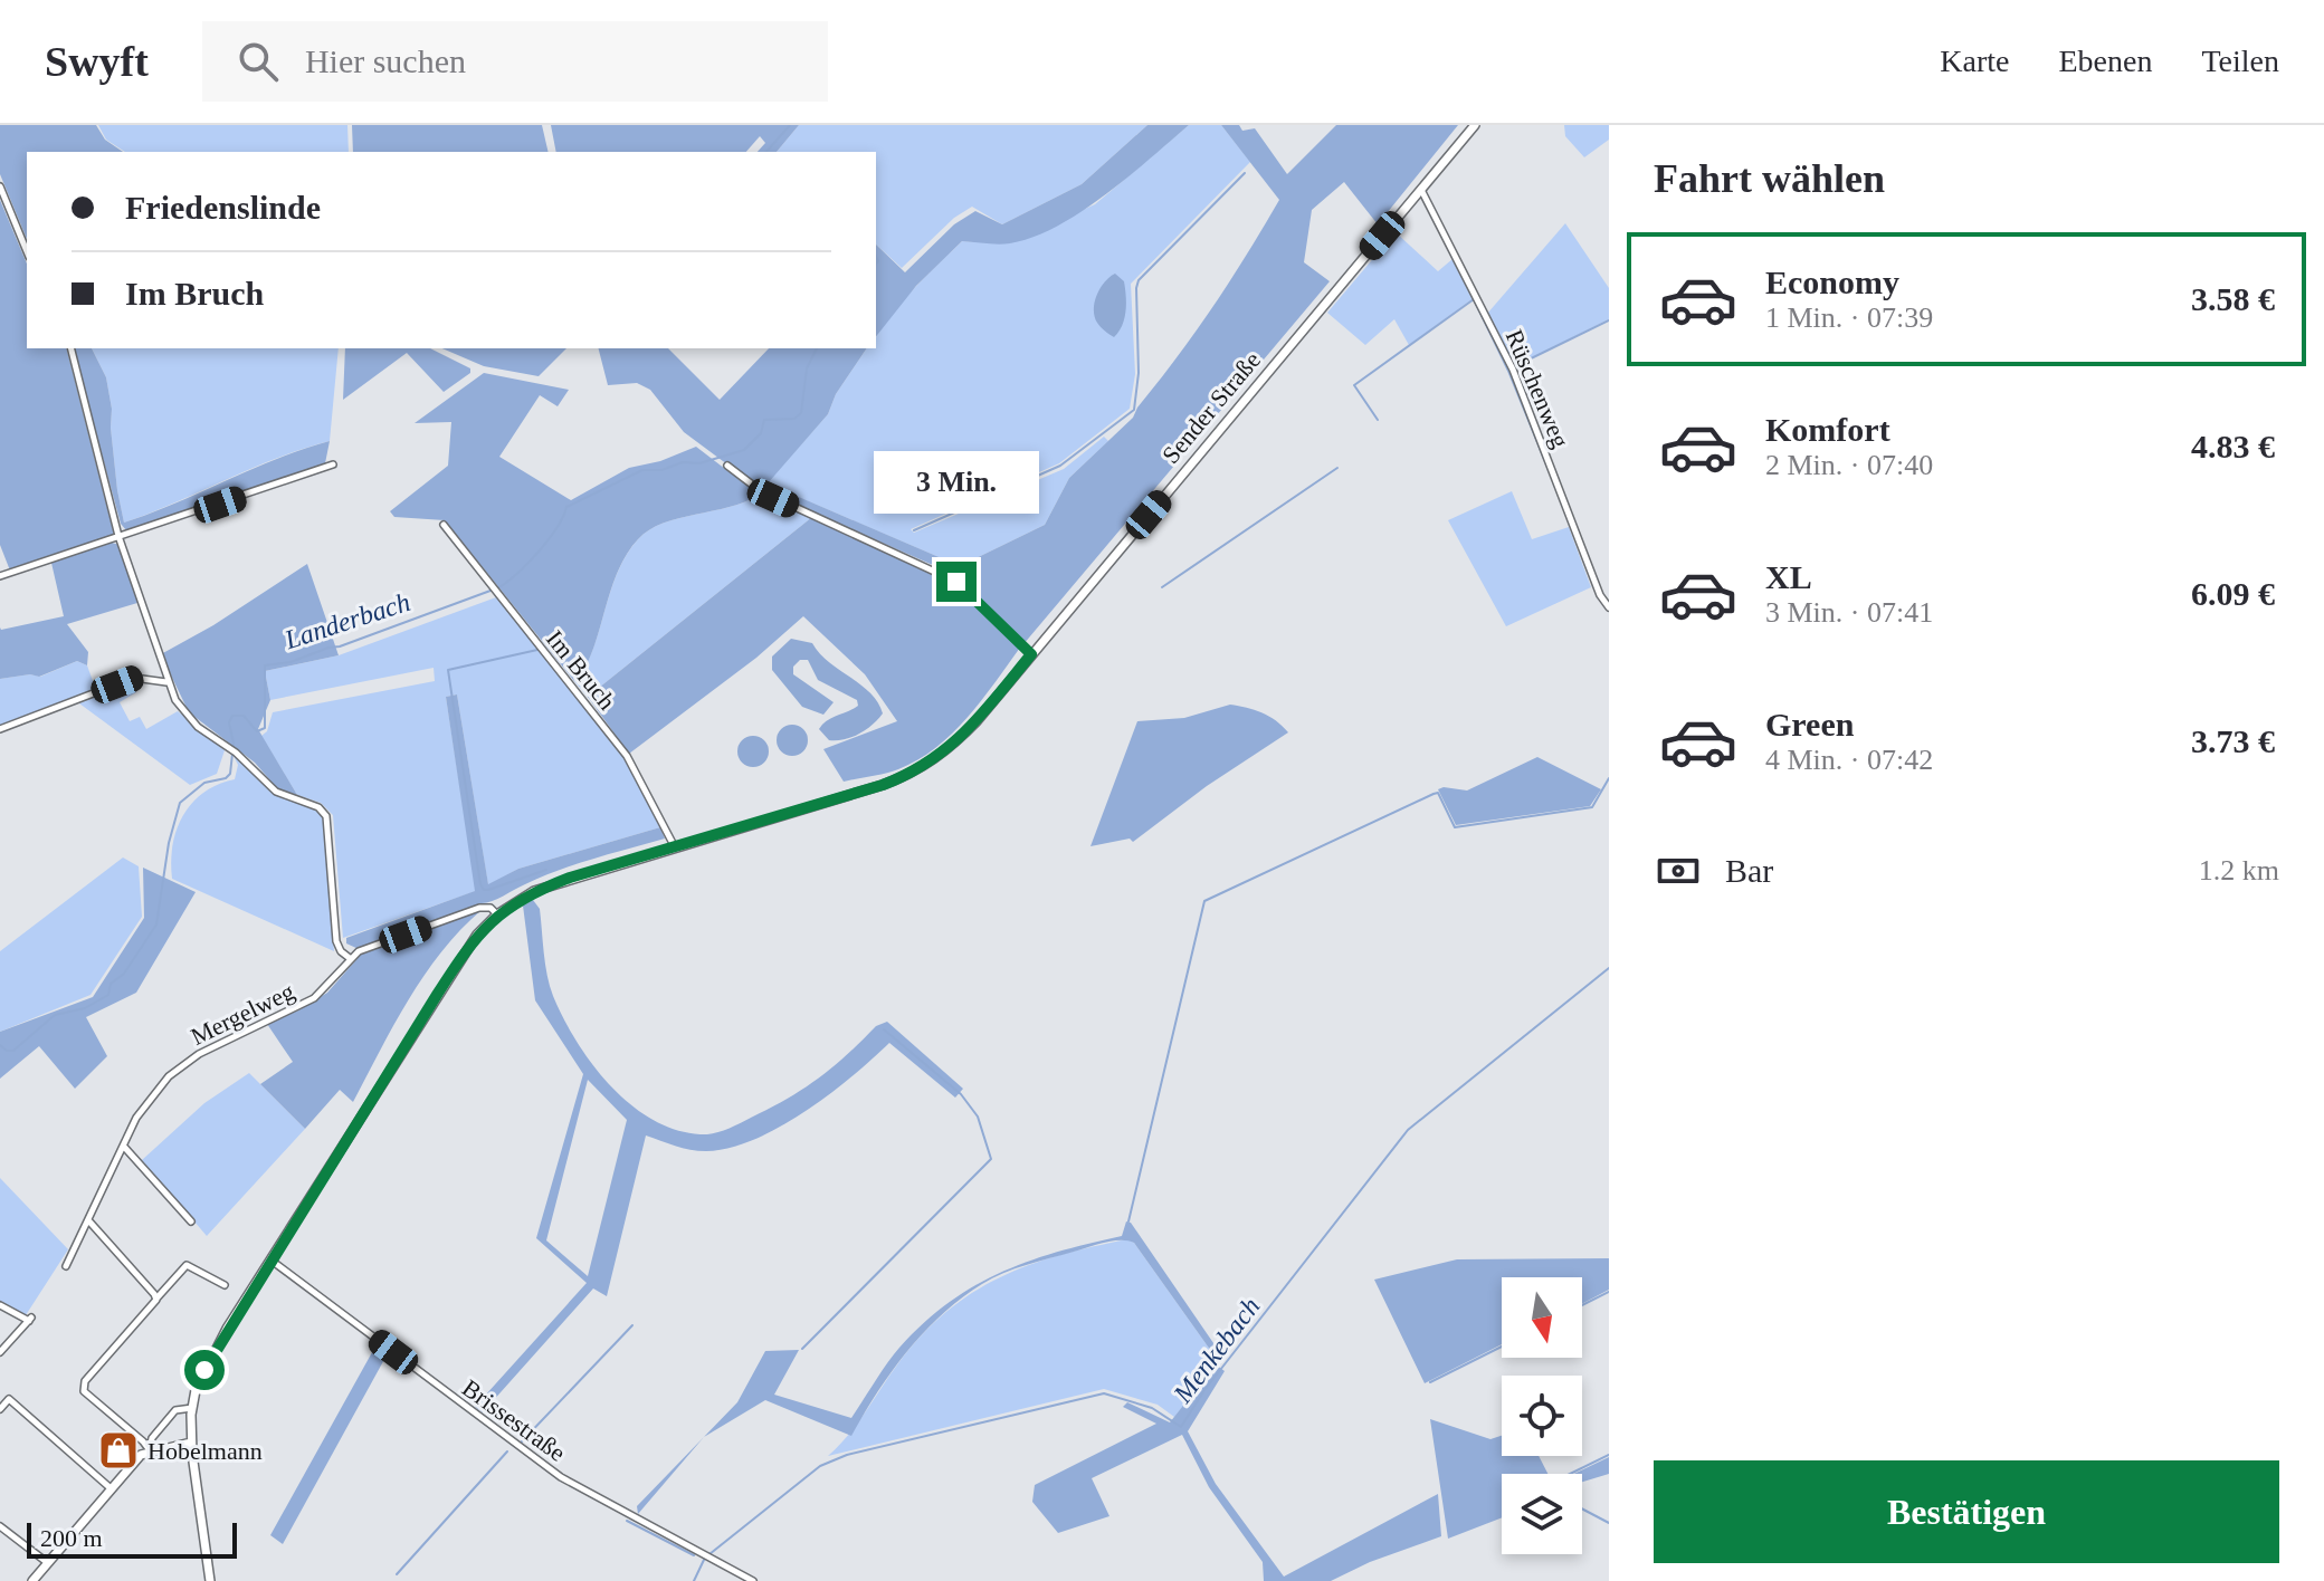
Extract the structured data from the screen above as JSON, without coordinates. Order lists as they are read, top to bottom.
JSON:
{
  "streets": {
    "main road": ["Sender Straße"],
    "street": [
      "Rüschenweg",
      "Im Bruch",
      "Mergelweg",
      "Brissestraße"
    ]
  },
  "crossings": [
    ["Rüschenweg", "Sender Straße"],
    ["Sender Straße", "Im Bruch"],
    ["Sender Straße", "Brissestraße"]
  ],
  "water": ["Landerbach", "Menkebach"],
  "places": {
    "shop": ["Hobelmann"]
  },
  "scale_bar": "200 m",
  "north": "bottom",
  "page": {
    "header": "Swyft",
    "search": "Hier suchen",
    "nav": ["Karte", "Ebenen", "Teilen"],
    "heading": "Fahrt wählen",
    "banner": ["Friedenslinde", "Im Bruch"],
    "list": [
      {
        "name": "Economy",
        "note": "1 Min. · 07:39",
        "value": "3.58 €"
      },
      {
        "name": "Komfort",
        "note": "2 Min. · 07:40",
        "value": "4.83 €"
      },
      {
        "name": "XL",
        "note": "3 Min. · 07:41",
        "value": "6.09 €"
      },
      {
        "name": "Green",
        "note": "4 Min. · 07:42",
        "value": "3.73 €"
      }
    ],
    "bubble": "3 Min.",
    "pay": ["Bar", "1.2 km"],
    "buttons": "Bestätigen",
    "scale": "200 m"
  }
}
